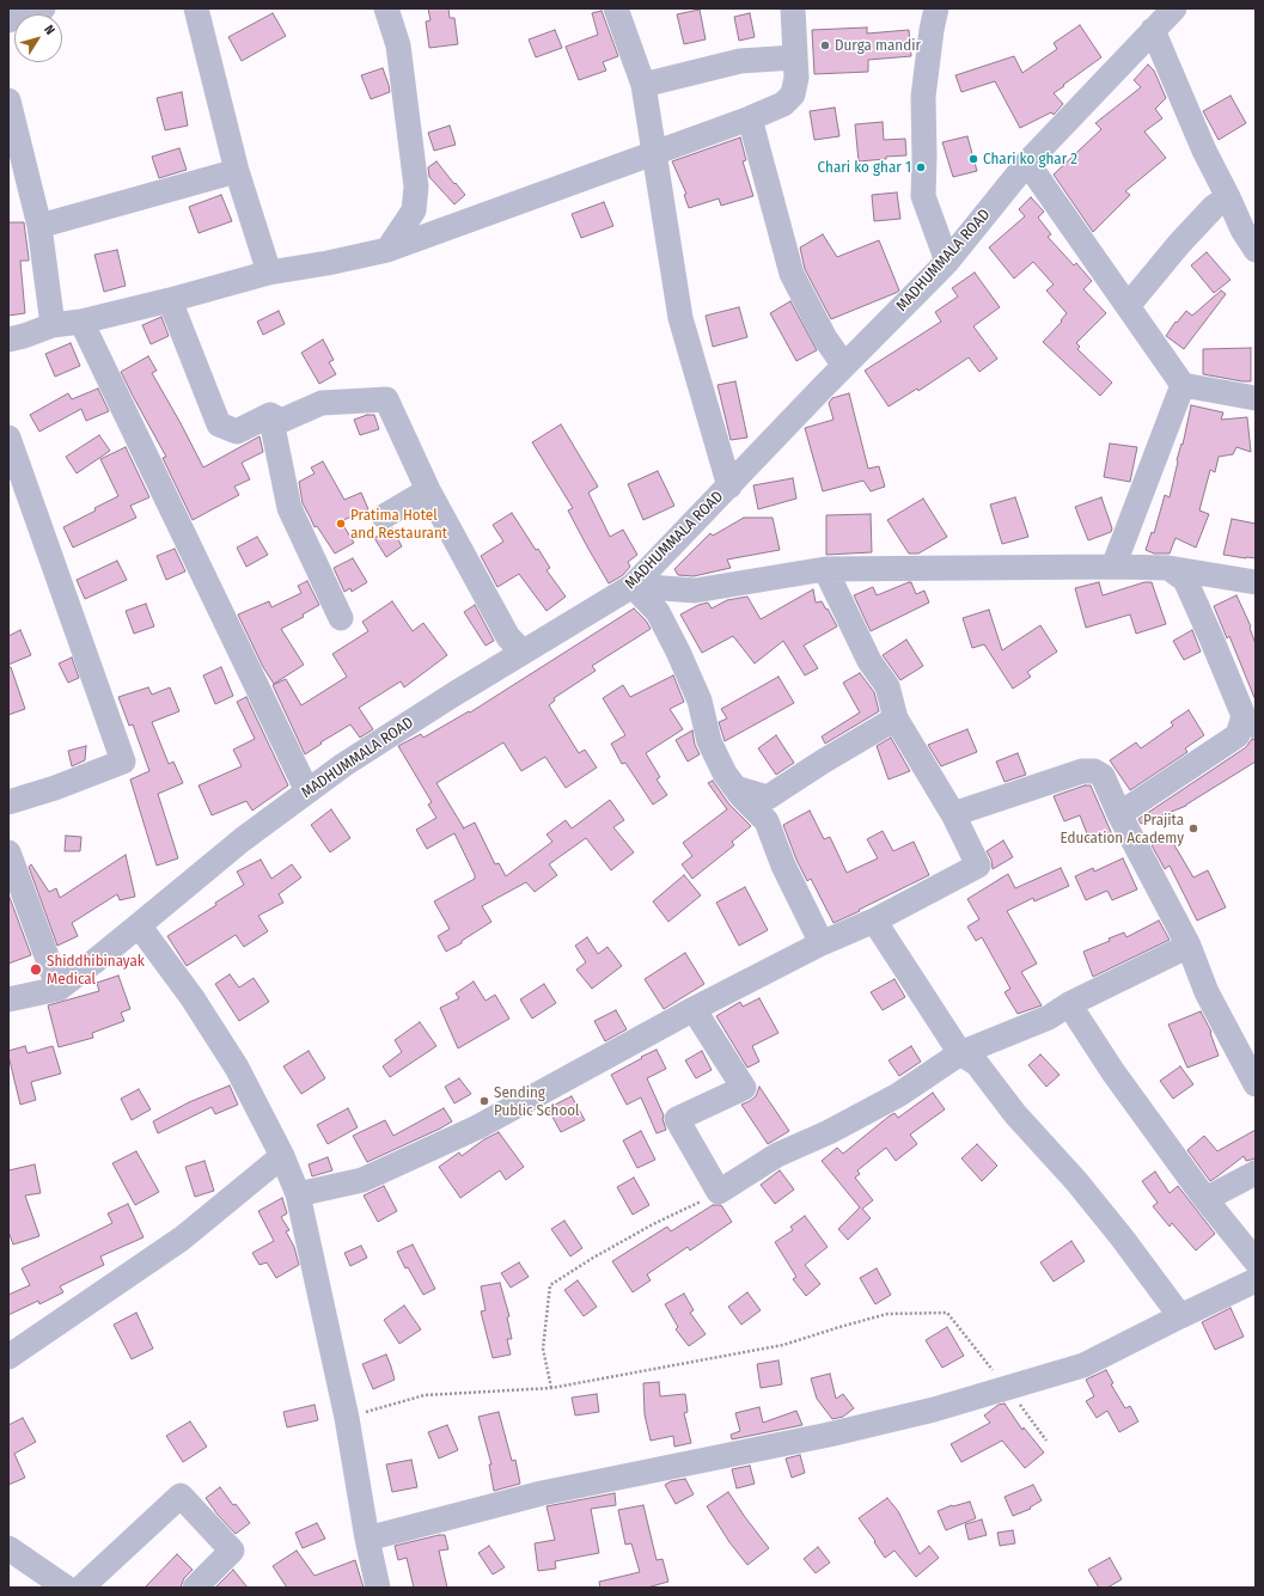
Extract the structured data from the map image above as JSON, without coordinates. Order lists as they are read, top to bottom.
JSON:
{
  "streets": {
    "street": ["MADHUMMALA ROAD"]
  },
  "places": [
    "Durga mandir",
    "Chari ko ghar 2",
    "Chari ko ghar 1",
    "Pratima Hotel and Restaurant",
    "Prajita Education Academy",
    "Shiddhibinayak Medical",
    "Sending Public School"
  ],
  "north": "top right"
}
